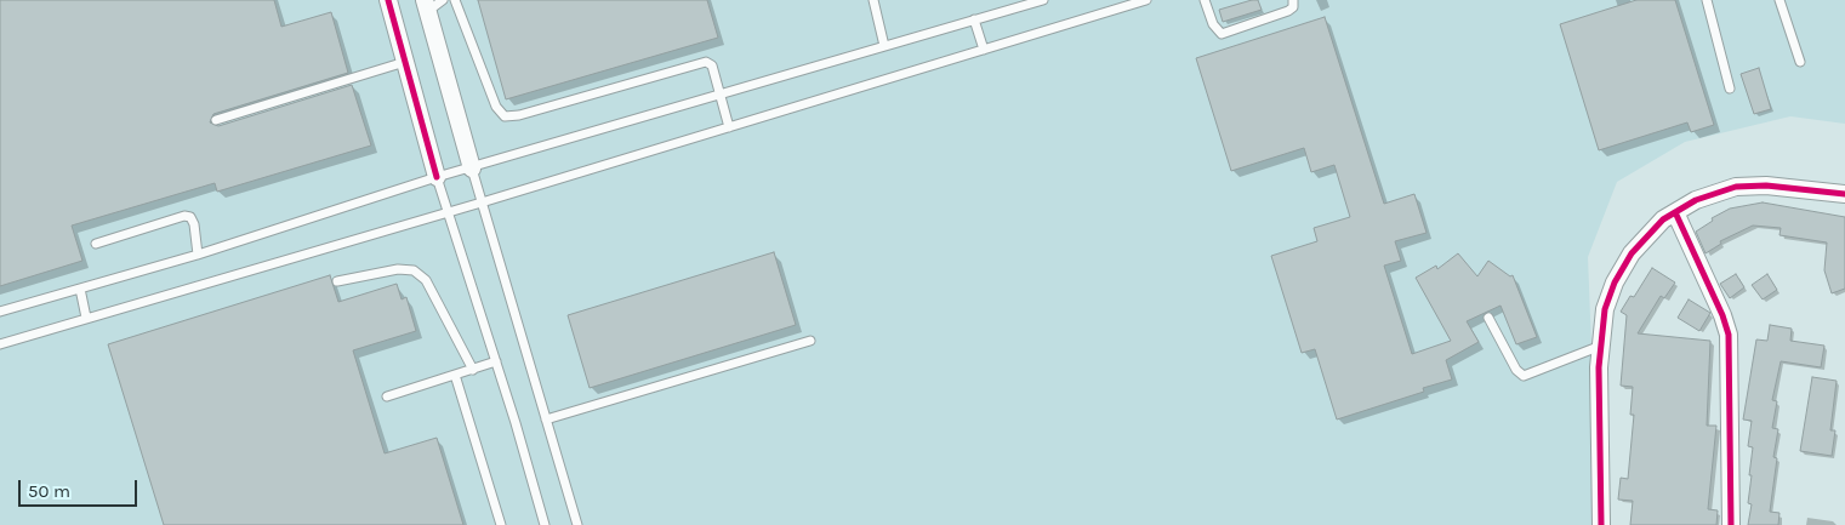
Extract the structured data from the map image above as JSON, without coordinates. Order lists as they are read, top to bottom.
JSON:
{
  "scale_bar": "50 m"
}
